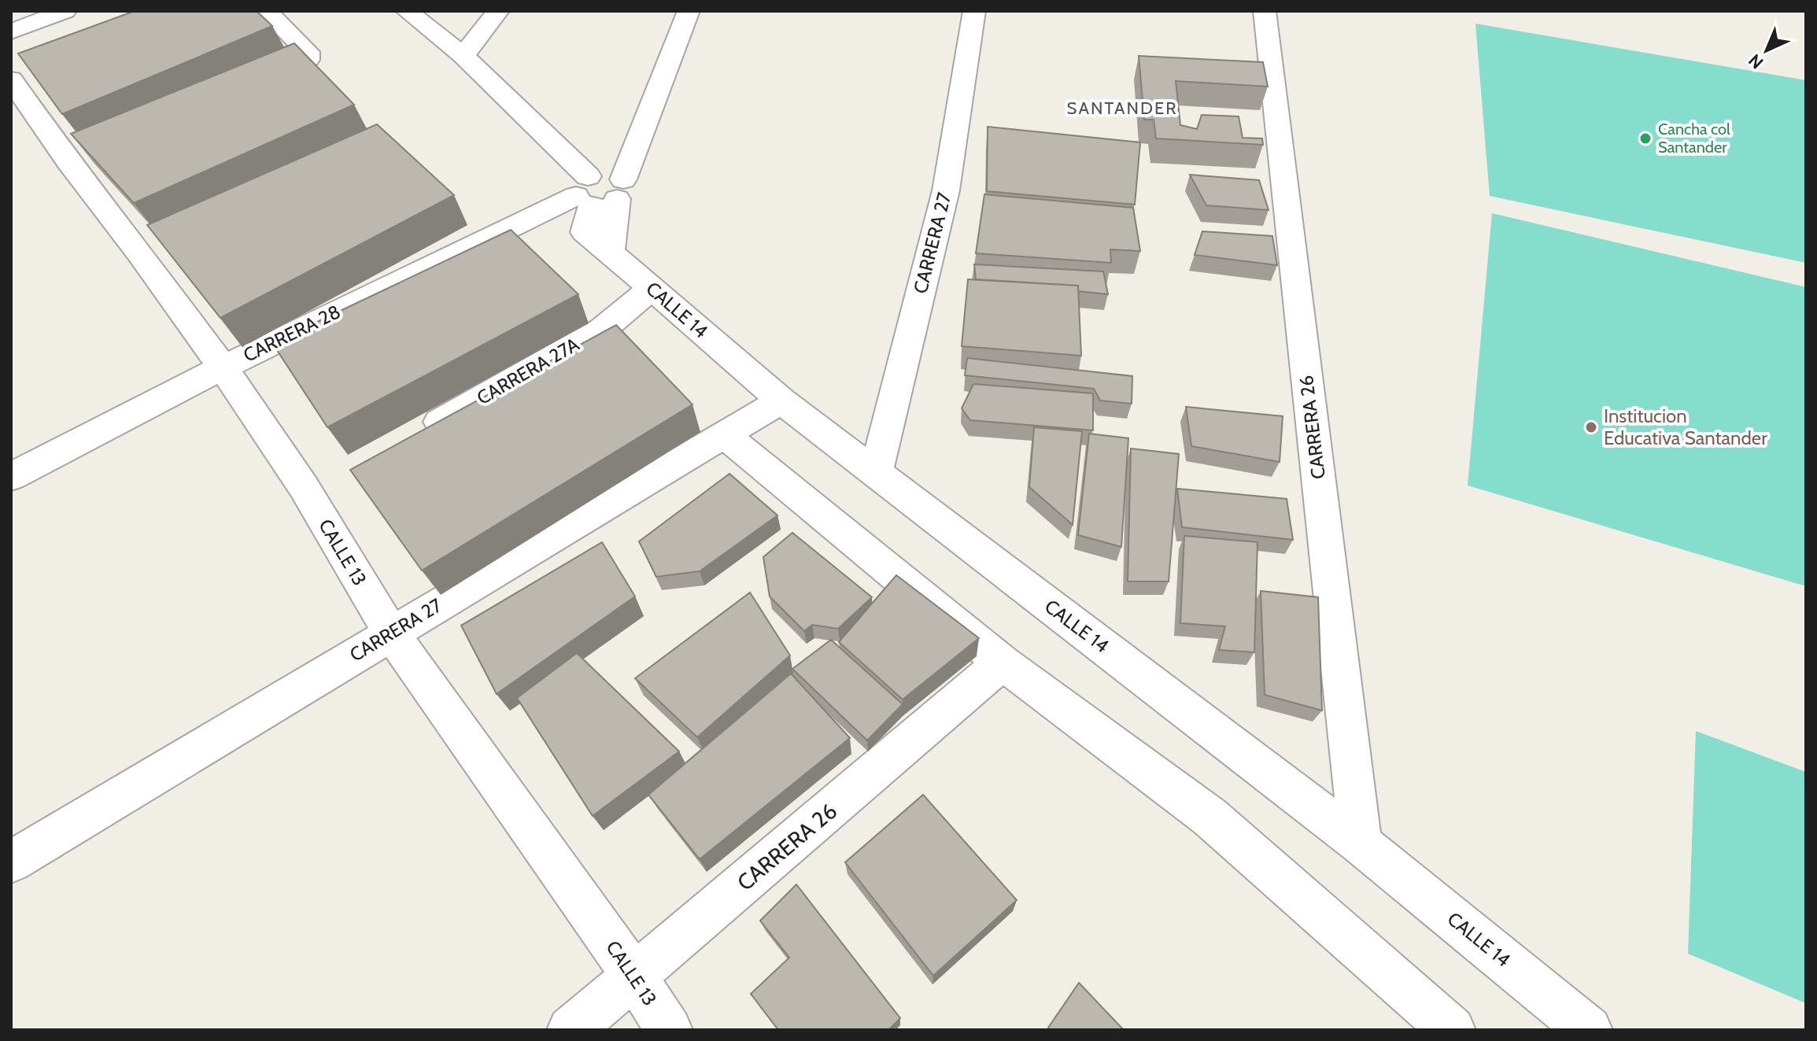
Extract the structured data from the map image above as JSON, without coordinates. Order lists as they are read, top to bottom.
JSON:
{
  "streets": {
    "street": [
      "CARRERA 27",
      "CALLE 14",
      "CARRERA 28",
      "CARRERA 27A",
      "CARRERA 26",
      "CALLE 13"
    ]
  },
  "crossings": [
    ["CARRERA 27", "CALLE 14"],
    ["CARRERA 27", "CALLE 13"],
    ["CALLE 14", "CARRERA 28"],
    ["CALLE 14", "CARRERA 27A"],
    ["CALLE 14", "CARRERA 26"],
    ["CARRERA 28", "CALLE 13"],
    ["CARRERA 26", "CALLE 13"]
  ],
  "districts": ["SANTANDER"],
  "places": ["Cancha col Santander", "Institucion Educativa Santander"],
  "north": "bottom left"
}
